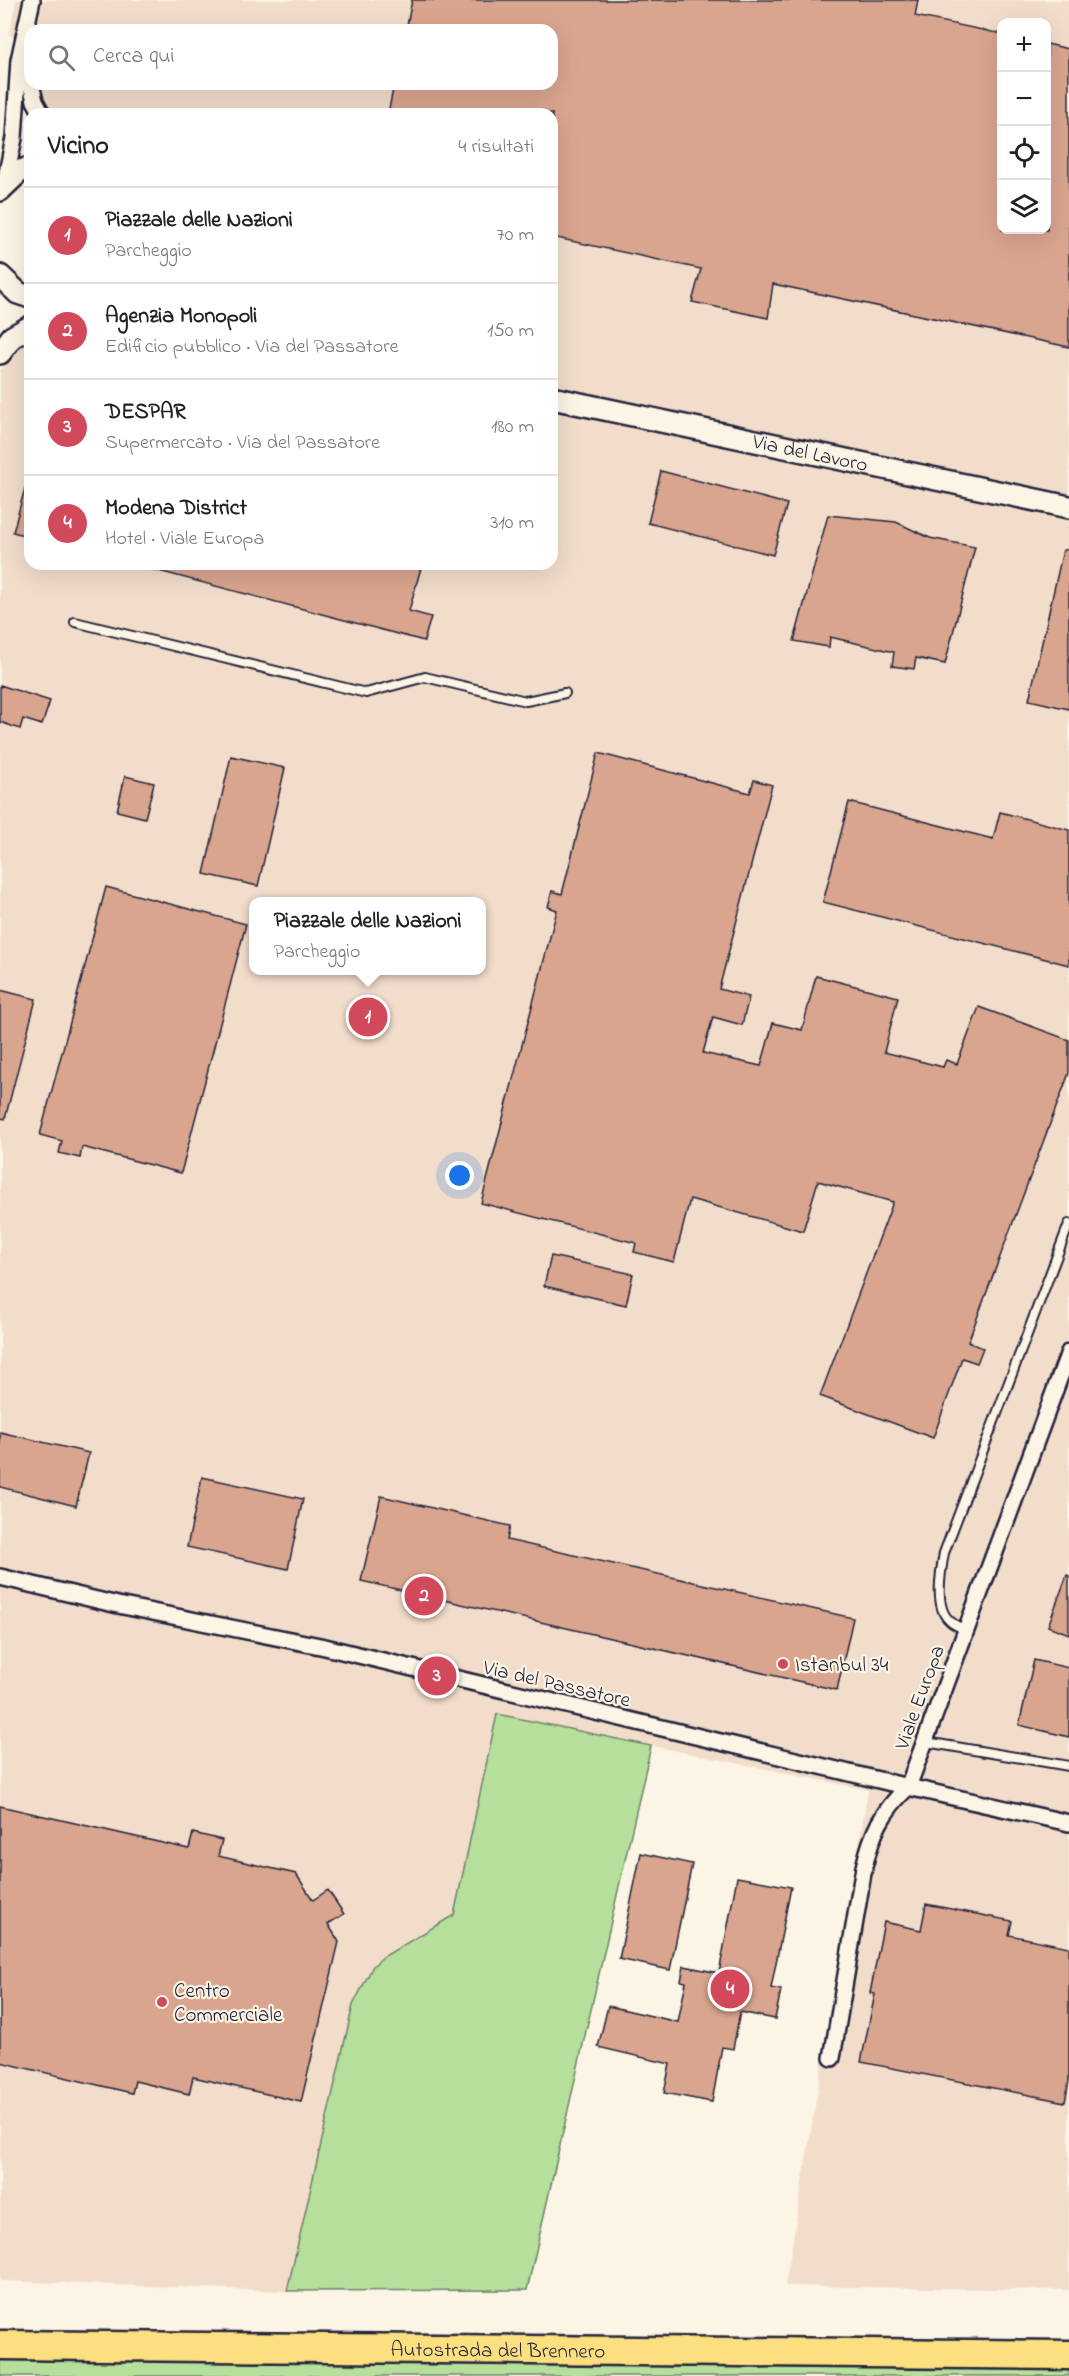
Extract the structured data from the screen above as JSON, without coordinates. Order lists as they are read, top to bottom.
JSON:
{
  "streets": {
    "highway": ["Autostrada del Brennero"],
    "main road": ["Via del Lavoro"],
    "street": ["Via del Passatore", "Viale Europa"]
  },
  "crossings": [
    ["Via del Passatore", "Viale Europa"]
  ],
  "places": ["Istanbul 34", "Centro Commerciale"],
  "page": {
    "map_buttons": ["+", "−"],
    "search": "Cerca qui",
    "heading": ["Vicino", "4 risultati"],
    "list": [
      {
        "mark": "1",
        "name": "Piazzale delle Nazioni",
        "note": "Parcheggio",
        "value": "70 m"
      },
      {
        "mark": "2",
        "name": "Agenzia Monopoli",
        "note": "Edificio pubblico · Via del Passatore",
        "value": "150 m"
      },
      {
        "mark": "3",
        "name": "DESPAR",
        "note": "Supermercato · Via del Passatore",
        "value": "180 m"
      },
      {
        "mark": "4",
        "name": "Modena District",
        "note": "Hotel · Viale Europa",
        "value": "310 m"
      }
    ],
    "popup": ["Piazzale delle Nazioni", "Parcheggio"],
    "pins": [
      "1",
      "2",
      "3",
      "4"
    ]
  }
}
